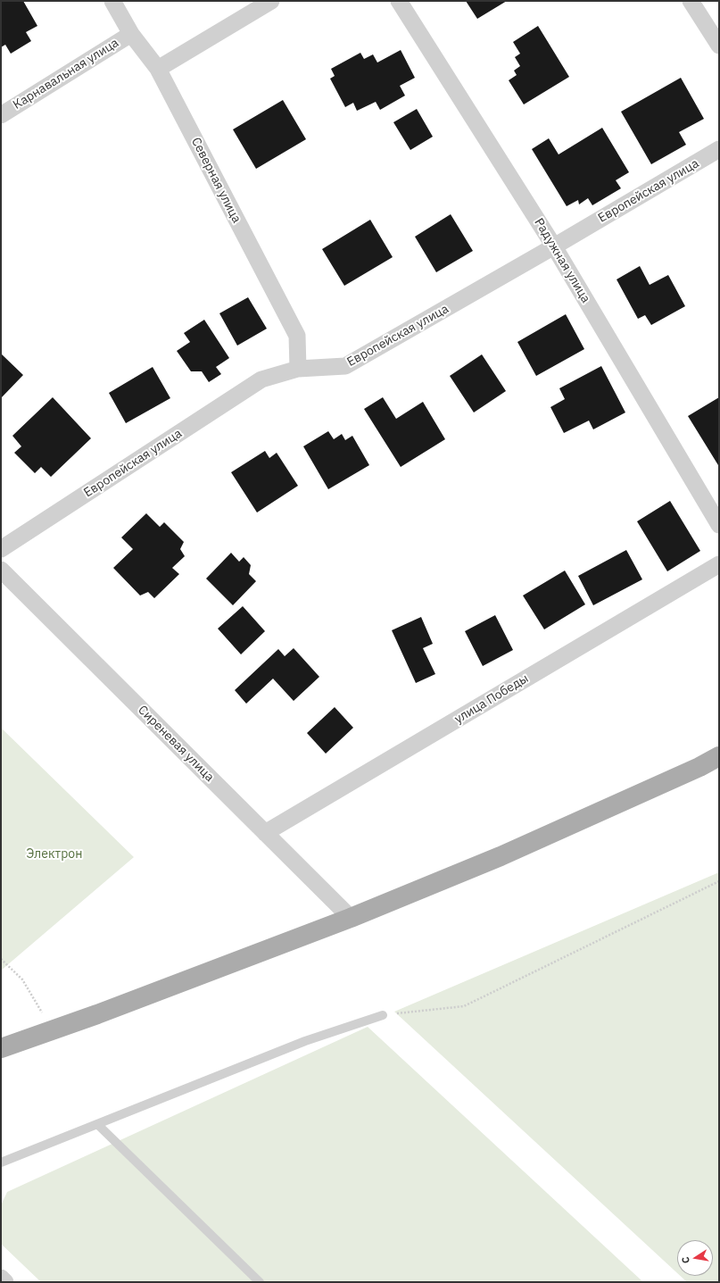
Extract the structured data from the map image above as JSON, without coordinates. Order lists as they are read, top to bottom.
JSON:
{
  "streets": {
    "street": [
      "Карнавальная улица",
      "Северная улица",
      "Европейская улица",
      "Радужная улица",
      "улица Победы",
      "Сиреневая улица"
    ]
  },
  "crossings": [
    ["Карнавальная улица", "Северная улица"],
    ["Северная улица", "Европейская улица"],
    ["Европейская улица", "Радужная улица"],
    ["улица Победы", "Сиреневая улица"]
  ],
  "parks": ["Электрон"],
  "north": "left"
}
